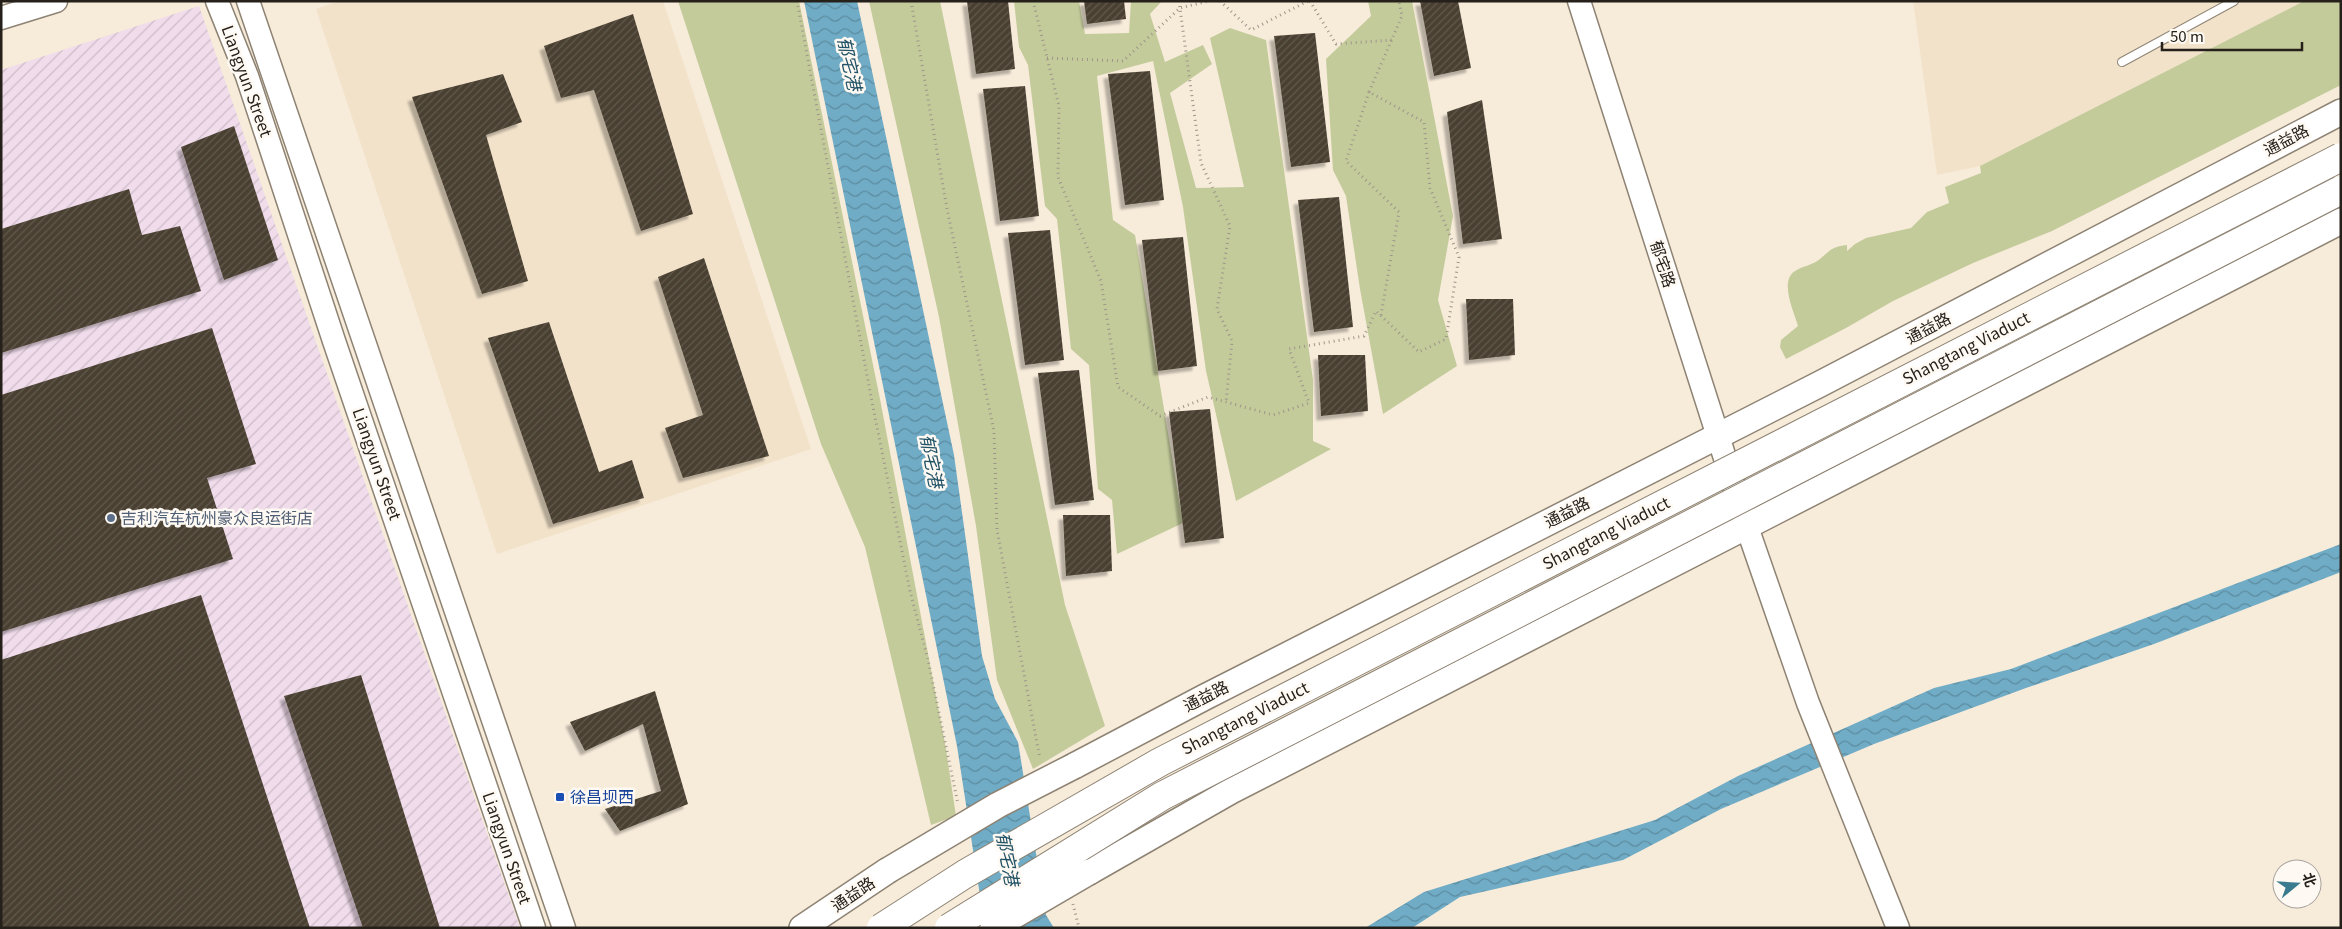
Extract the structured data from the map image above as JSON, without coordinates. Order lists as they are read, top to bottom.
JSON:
{
  "streets": {
    "highway": ["Shangtang Viaduct"],
    "main road": ["Liangyun Street", "通益路", "郁宅路"]
  },
  "crossings": [
    ["通益路", "郁宅路"]
  ],
  "water": ["郁宅港"],
  "places": {
    "other": ["吉利汽车杭州豪众良运街店"],
    "transit": ["徐昌坝西"]
  },
  "scale_bar": "50 m",
  "north": "right"
}
